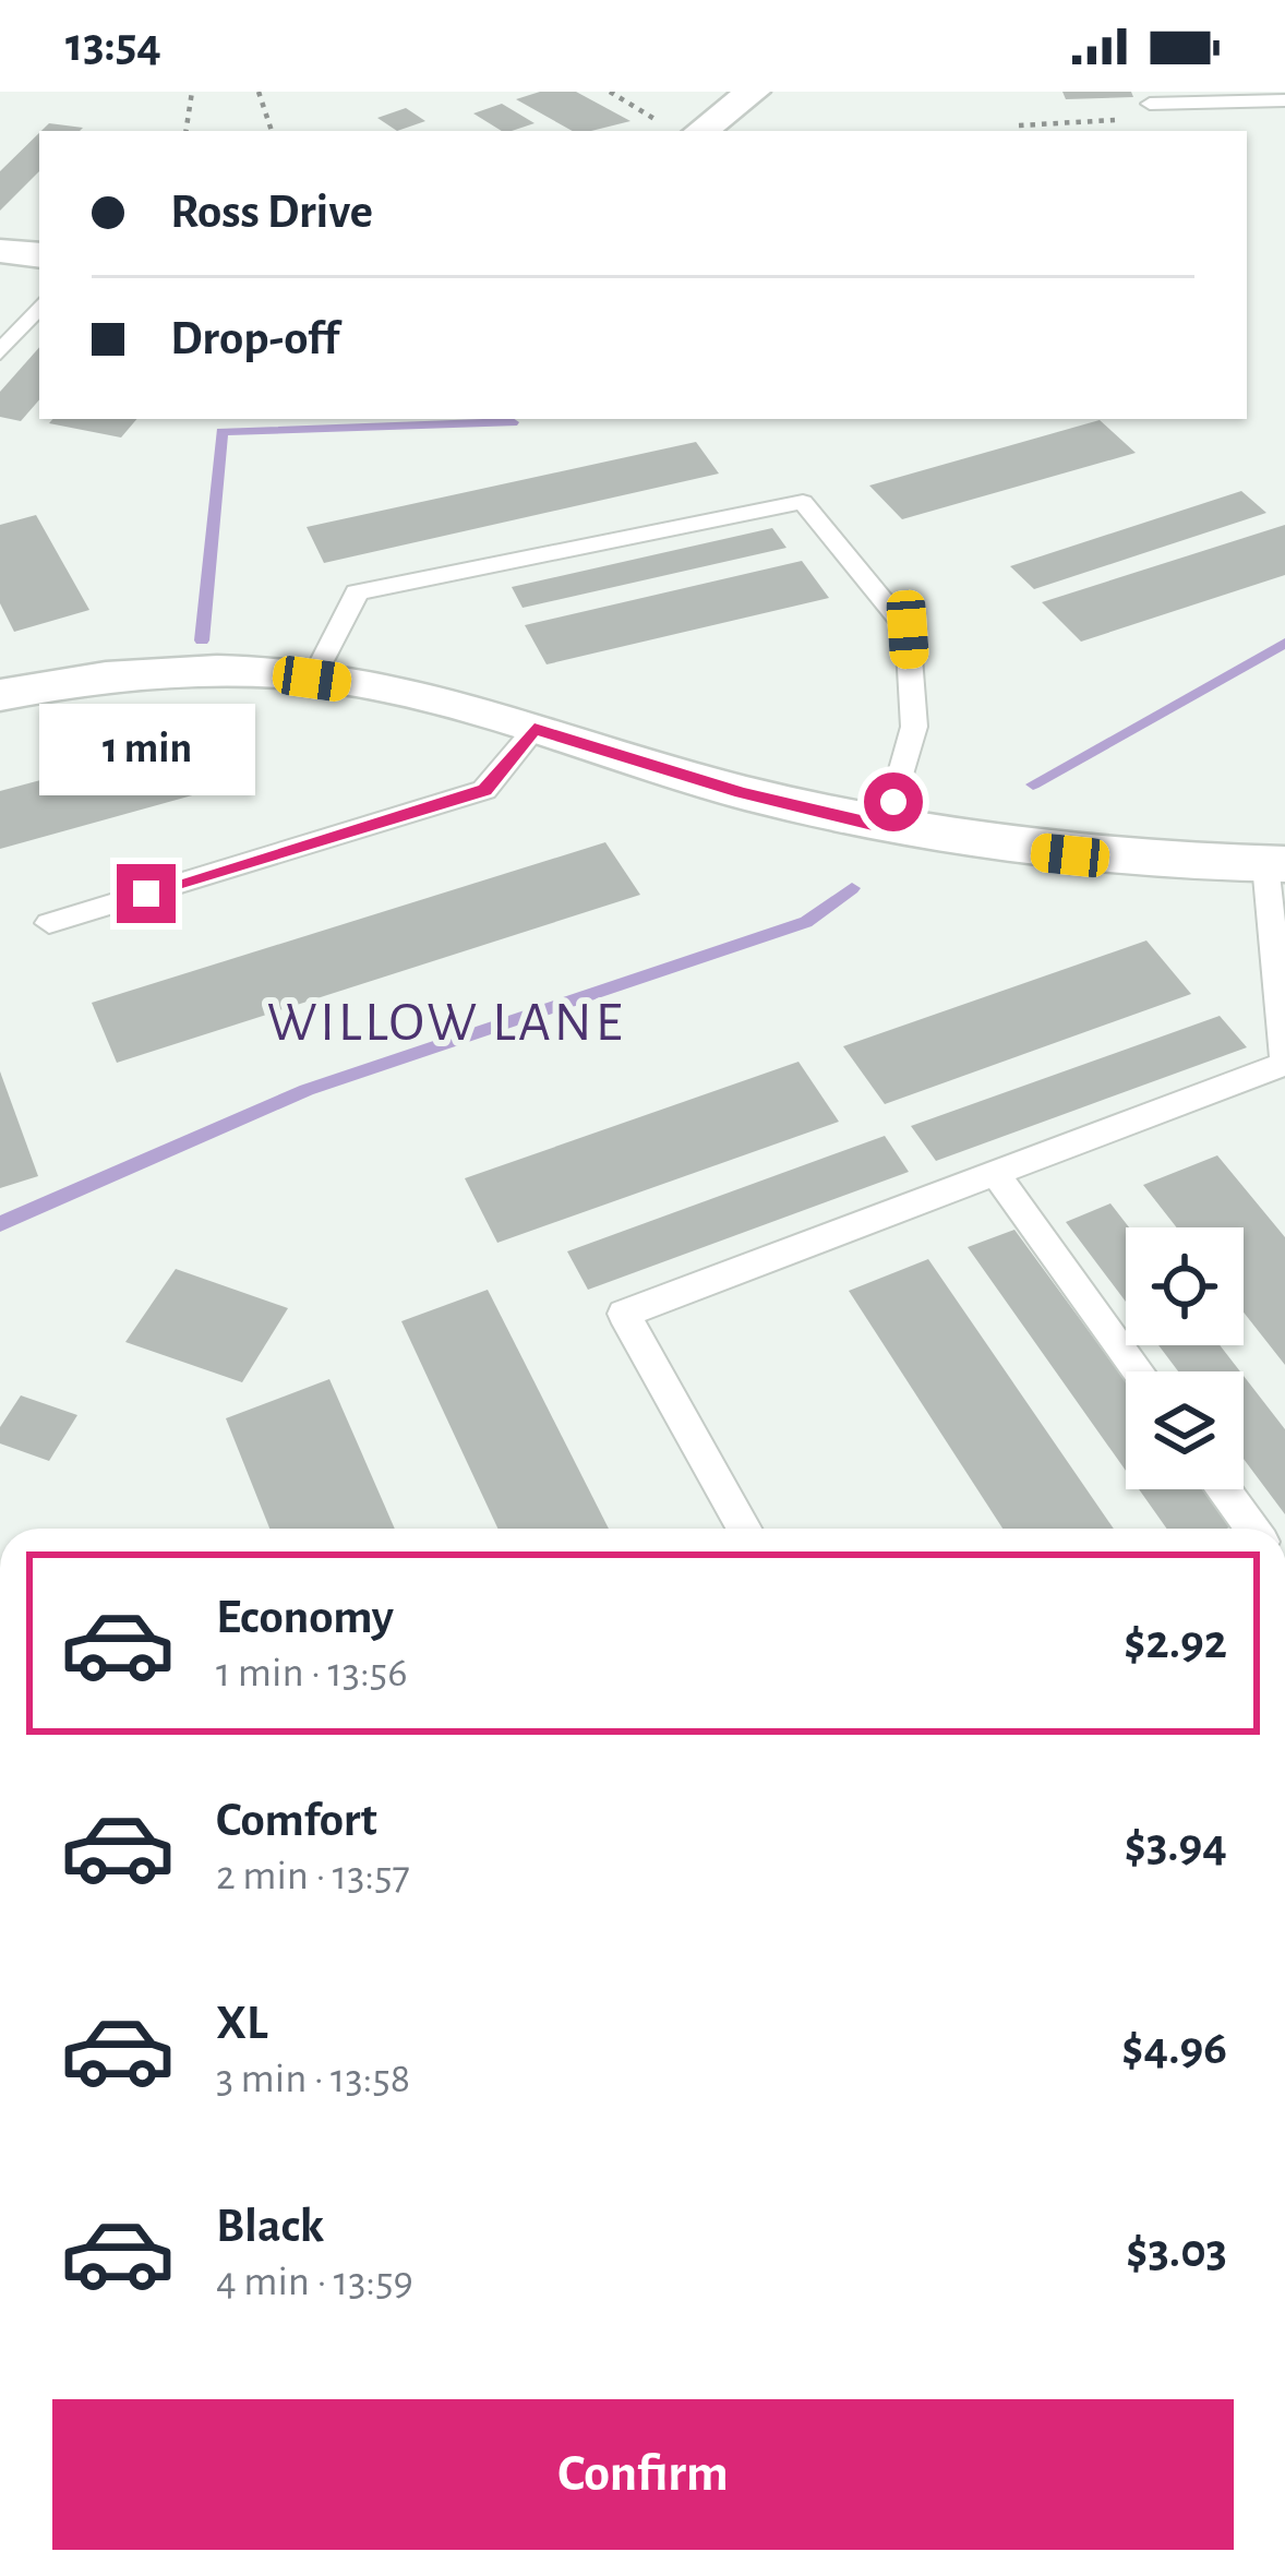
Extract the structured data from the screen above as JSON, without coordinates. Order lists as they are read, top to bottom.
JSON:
{
  "districts": ["WILLOW LANE"],
  "page": {
    "status": "13:54",
    "banner": ["Ross Drive", "Drop-off"],
    "bubble": "1 min",
    "list": [
      {
        "name": "Economy",
        "note": "1 min · 13:56",
        "value": "$2.92"
      },
      {
        "name": "Comfort",
        "note": "2 min · 13:57",
        "value": "$3.94"
      },
      {
        "name": "XL",
        "note": "3 min · 13:58",
        "value": "$4.96"
      },
      {
        "name": "Black",
        "note": "4 min · 13:59",
        "value": "$3.03"
      }
    ],
    "buttons": "Confirm"
  }
}
